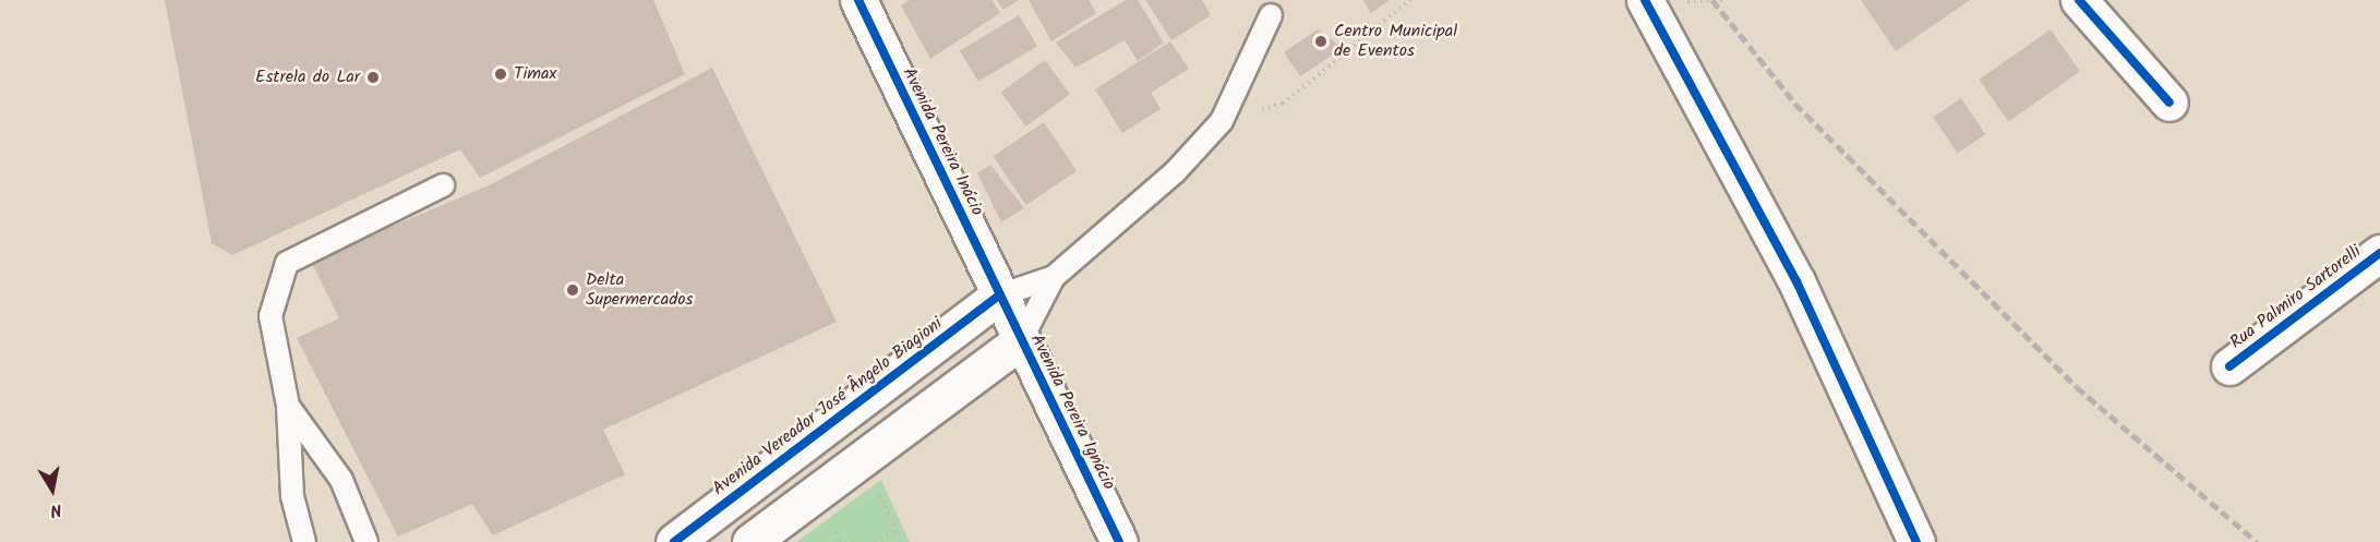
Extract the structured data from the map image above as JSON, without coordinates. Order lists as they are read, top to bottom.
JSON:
{
  "streets": {
    "street": [
      "Avenida Pereira Inácio",
      "Rua Palmiro Sartorelli",
      "Avenida Vereador José Ângelo Biagioni",
      "Avenida Pereira Ignácio"
    ]
  },
  "crossings": [
    ["Avenida Pereira Inácio", "Avenida Vereador José Ângelo Biagioni"],
    ["Avenida Pereira Inácio", "Avenida Pereira Ignácio"],
    ["Avenida Vereador José Ângelo Biagioni", "Avenida Pereira Ignácio"]
  ],
  "places": [
    "Centro Municipal de Eventos",
    "Timax",
    "Estrela do Lar",
    "Delta Supermercados"
  ],
  "north": "bottom"
}
